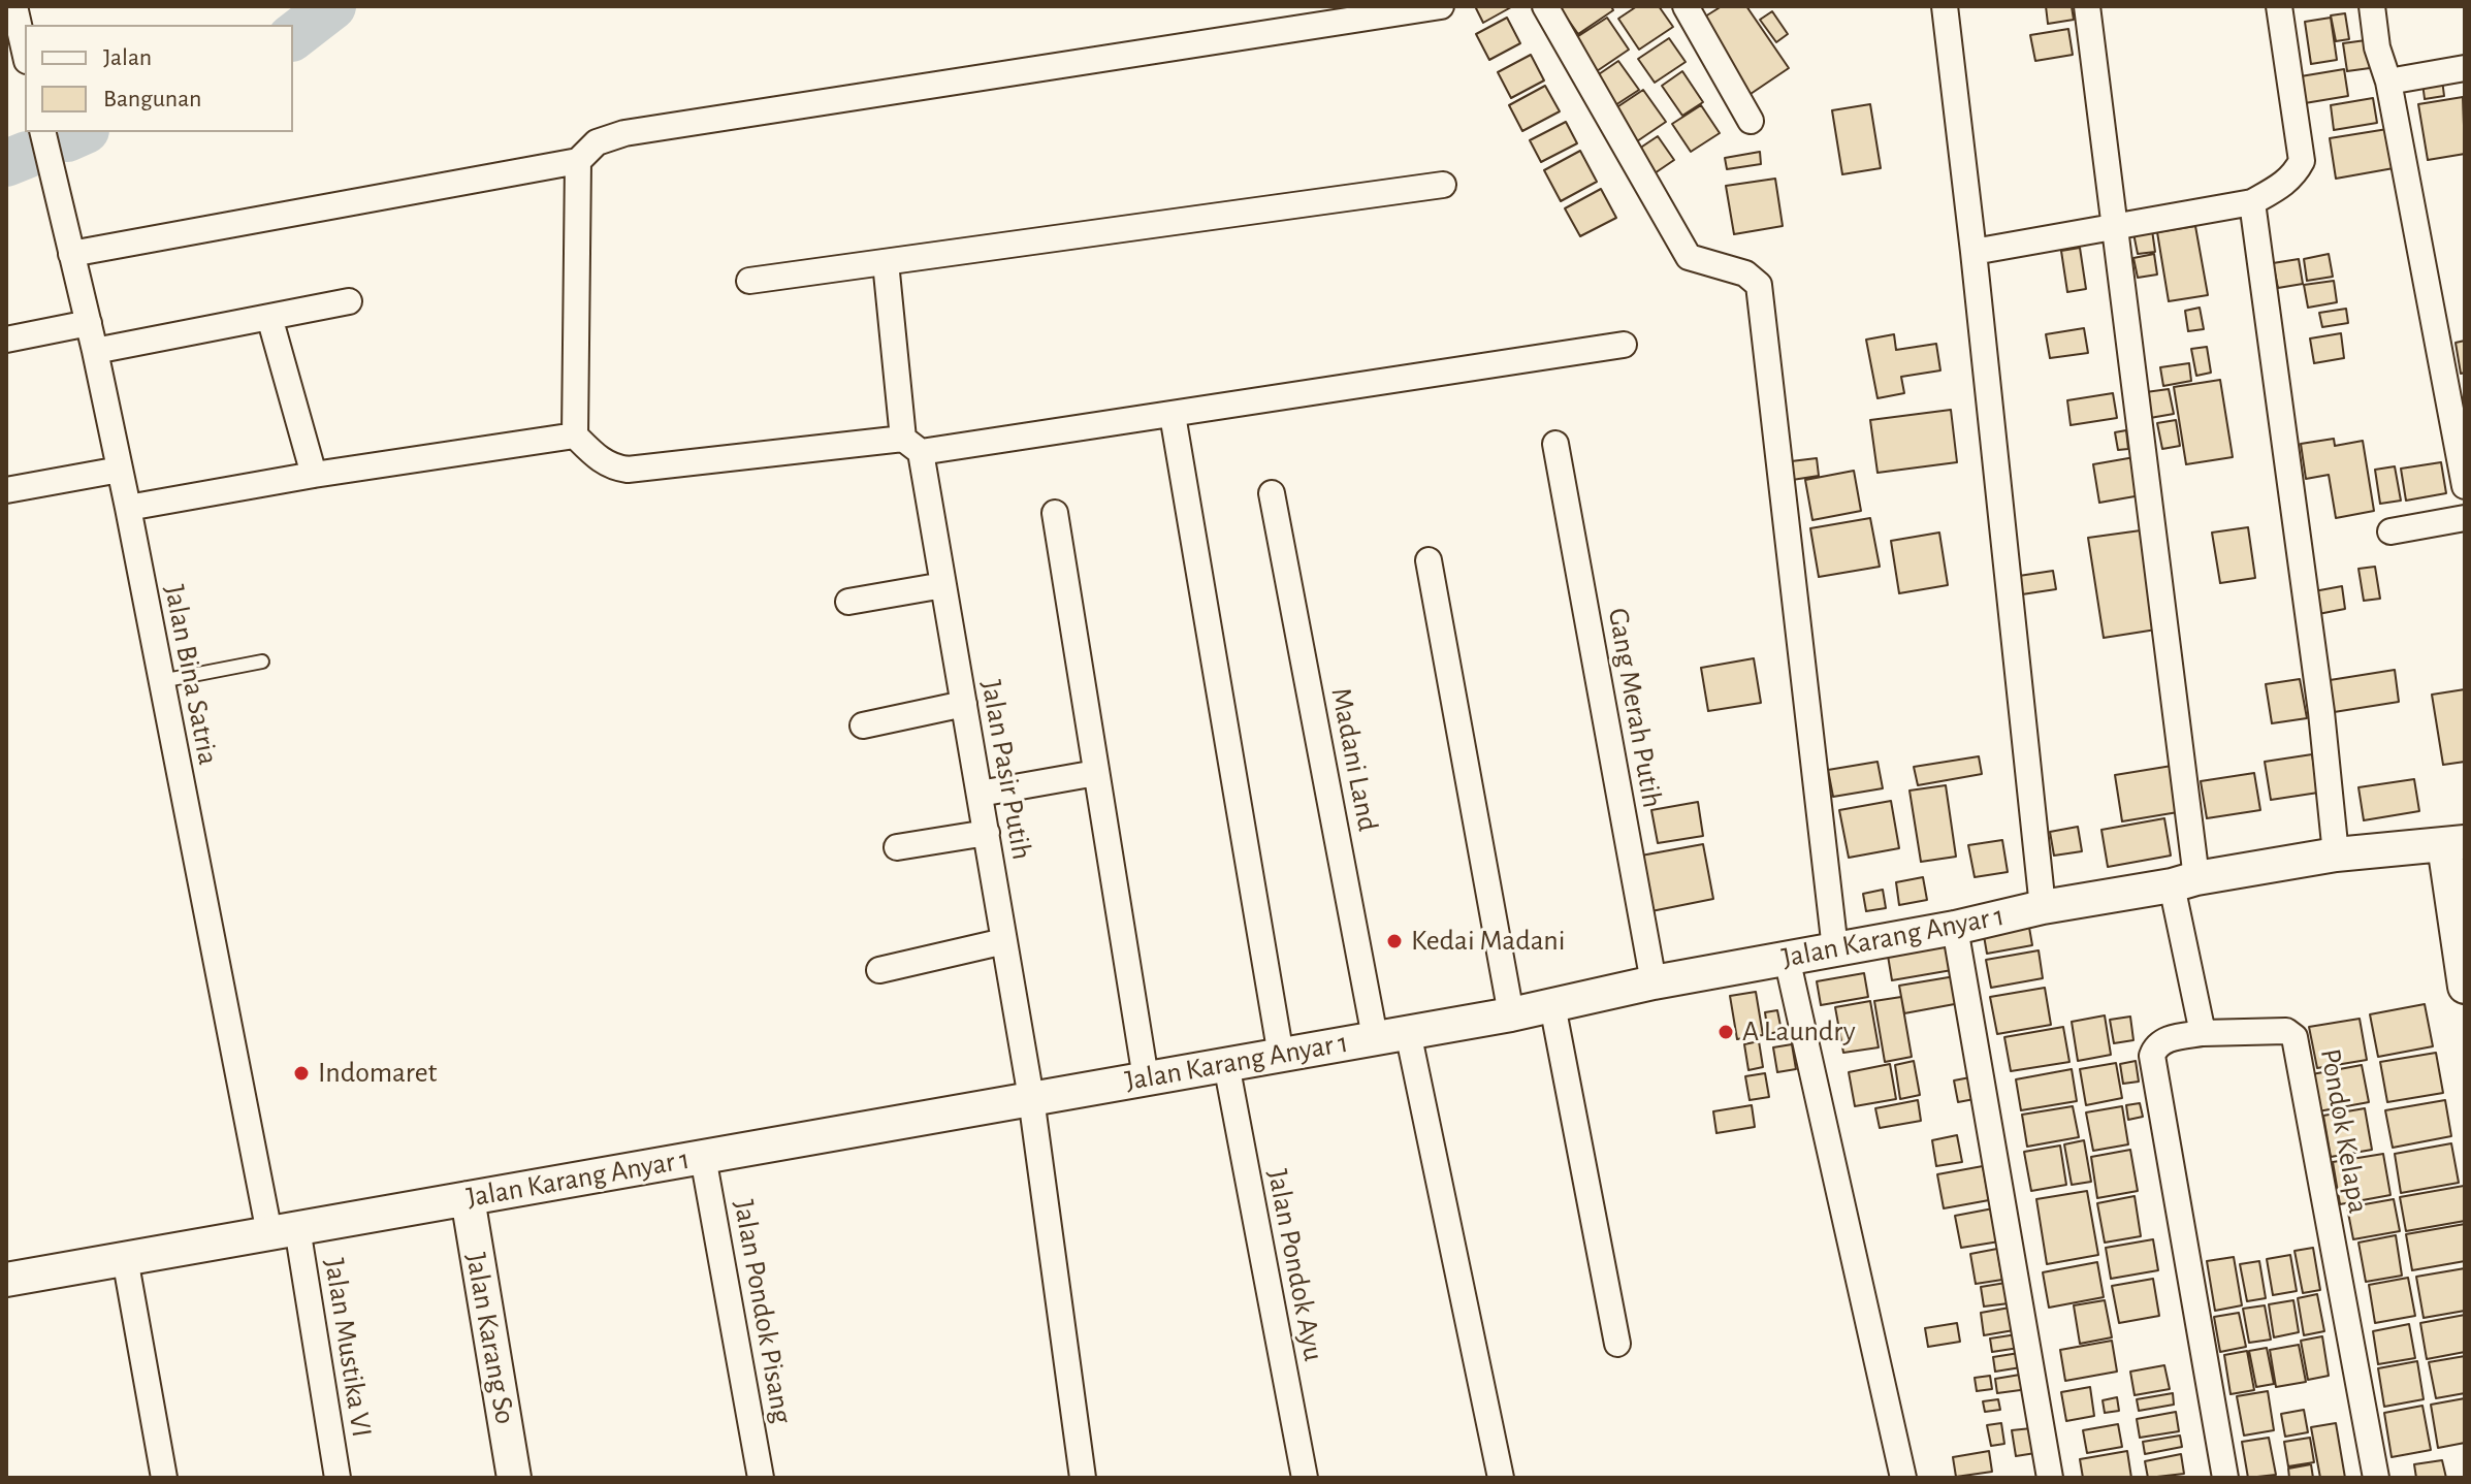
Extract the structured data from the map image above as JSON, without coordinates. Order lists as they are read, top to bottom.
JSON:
{
  "streets": {
    "main road": ["Jalan Karang Anyar 1", "Jalan Karang So"],
    "street": [
      "Jalan Bina Satria",
      "Gang Merah Putih",
      "Madani Land",
      "Jalan Pasir Putih",
      "Pondok Kelapa",
      "Jalan Pondok Ayu",
      "Jalan Pondok Pisang",
      "Jalan Mustika VI"
    ]
  },
  "crossings": [
    ["Jalan Bina Satria", "Jalan Karang Anyar 1"],
    ["Jalan Bina Satria", "Jalan Mustika VI"],
    ["Gang Merah Putih", "Jalan Karang Anyar 1"],
    ["Madani Land", "Jalan Karang Anyar 1"],
    ["Jalan Pasir Putih", "Jalan Karang Anyar 1"],
    ["Jalan Karang Anyar 1", "Jalan Pondok Ayu"],
    ["Jalan Karang Anyar 1", "Jalan Pondok Pisang"],
    ["Jalan Karang Anyar 1", "Jalan Karang So"],
    ["Jalan Karang Anyar 1", "Jalan Mustika VI"]
  ],
  "places": ["Kedai Madani", "A Laundry", "Indomaret"],
  "legend": ["Jalan", "Bangunan"]
}
